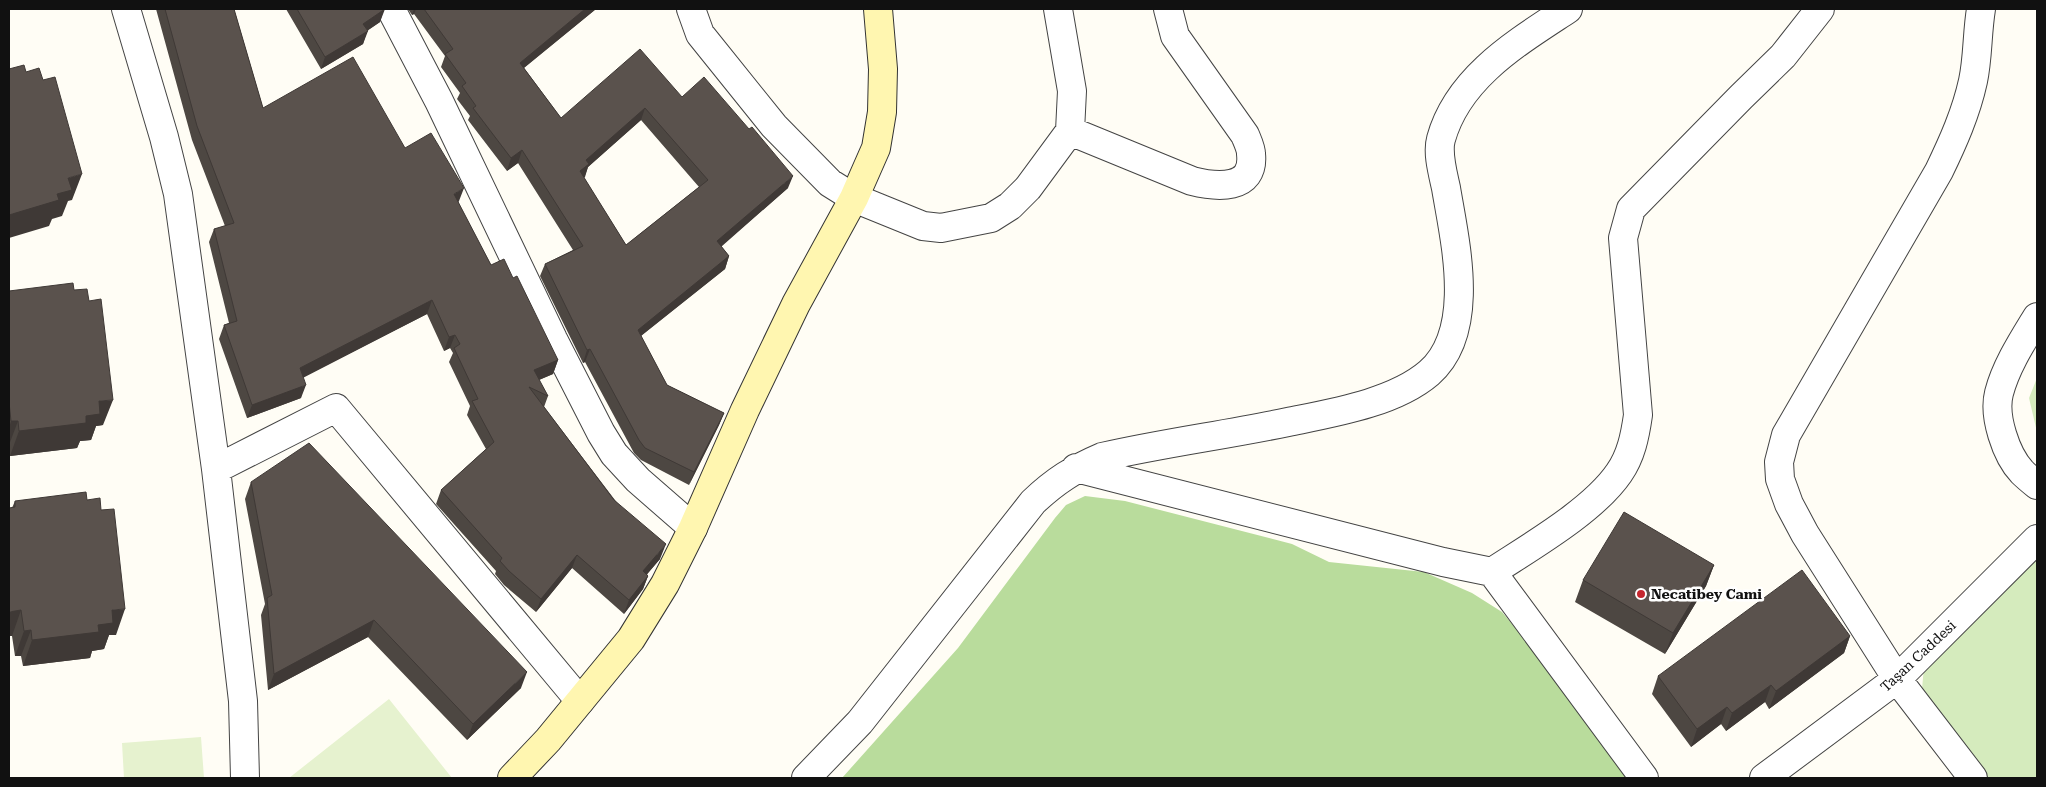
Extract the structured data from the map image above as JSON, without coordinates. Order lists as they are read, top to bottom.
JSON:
{
  "streets": {
    "street": ["Taşan Caddesi"]
  },
  "places": ["Necatibey Cami"]
}
